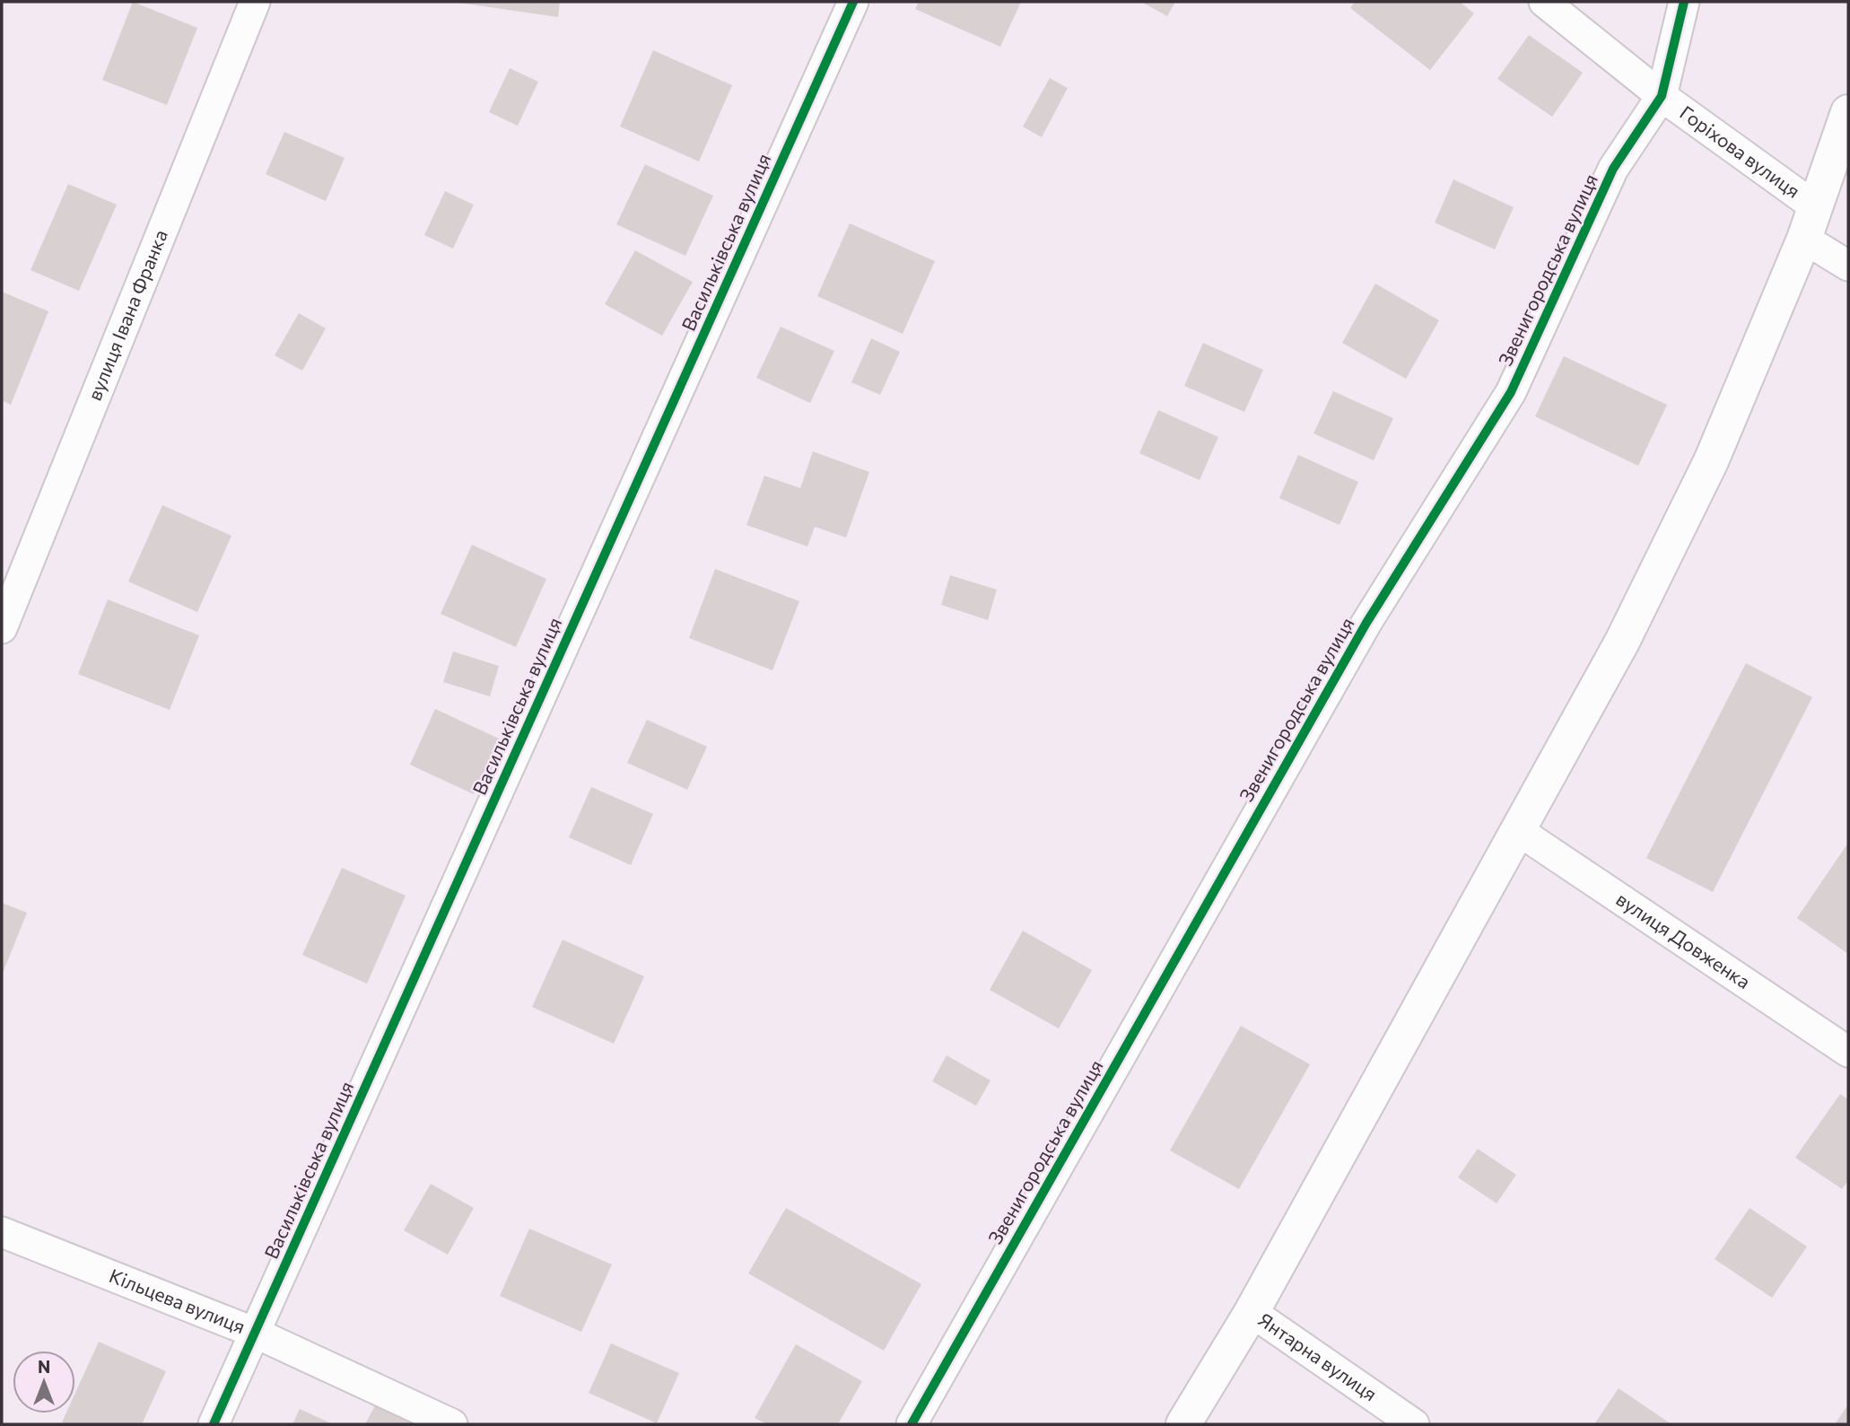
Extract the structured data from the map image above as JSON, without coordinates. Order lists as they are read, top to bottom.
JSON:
{
  "streets": {
    "street": [
      "Горіхова вулиця",
      "Васильківська вулиця",
      "Звенигородська вулиця",
      "вулиця Івана Франка",
      "вулиця Довженка",
      "Кільцева вулиця",
      "Янтарна вулиця"
    ]
  },
  "crossings": [
    ["Горіхова вулиця", "Звенигородська вулиця"],
    ["Васильківська вулиця", "Кільцева вулиця"]
  ],
  "north": "top"
}
